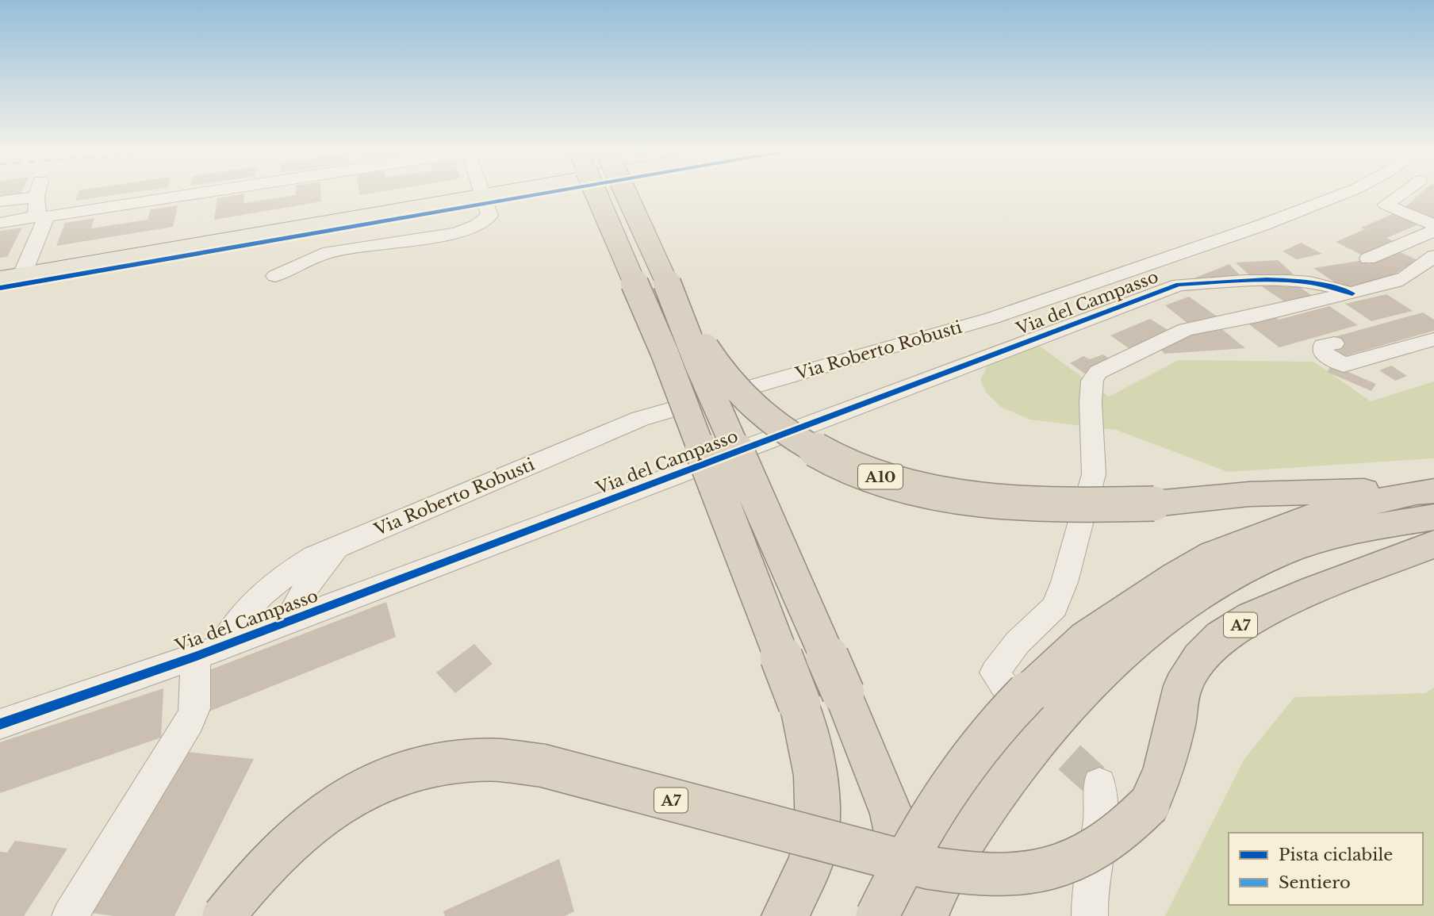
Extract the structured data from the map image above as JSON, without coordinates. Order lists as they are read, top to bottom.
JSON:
{
  "streets": {
    "highway": ["A10", "A7"],
    "street": ["Via del Campasso", "Via Roberto Robusti"]
  },
  "crossings": [
    ["Via del Campasso", "Via Roberto Robusti"]
  ],
  "legend": ["Pista ciclabile", "Sentiero"]
}
